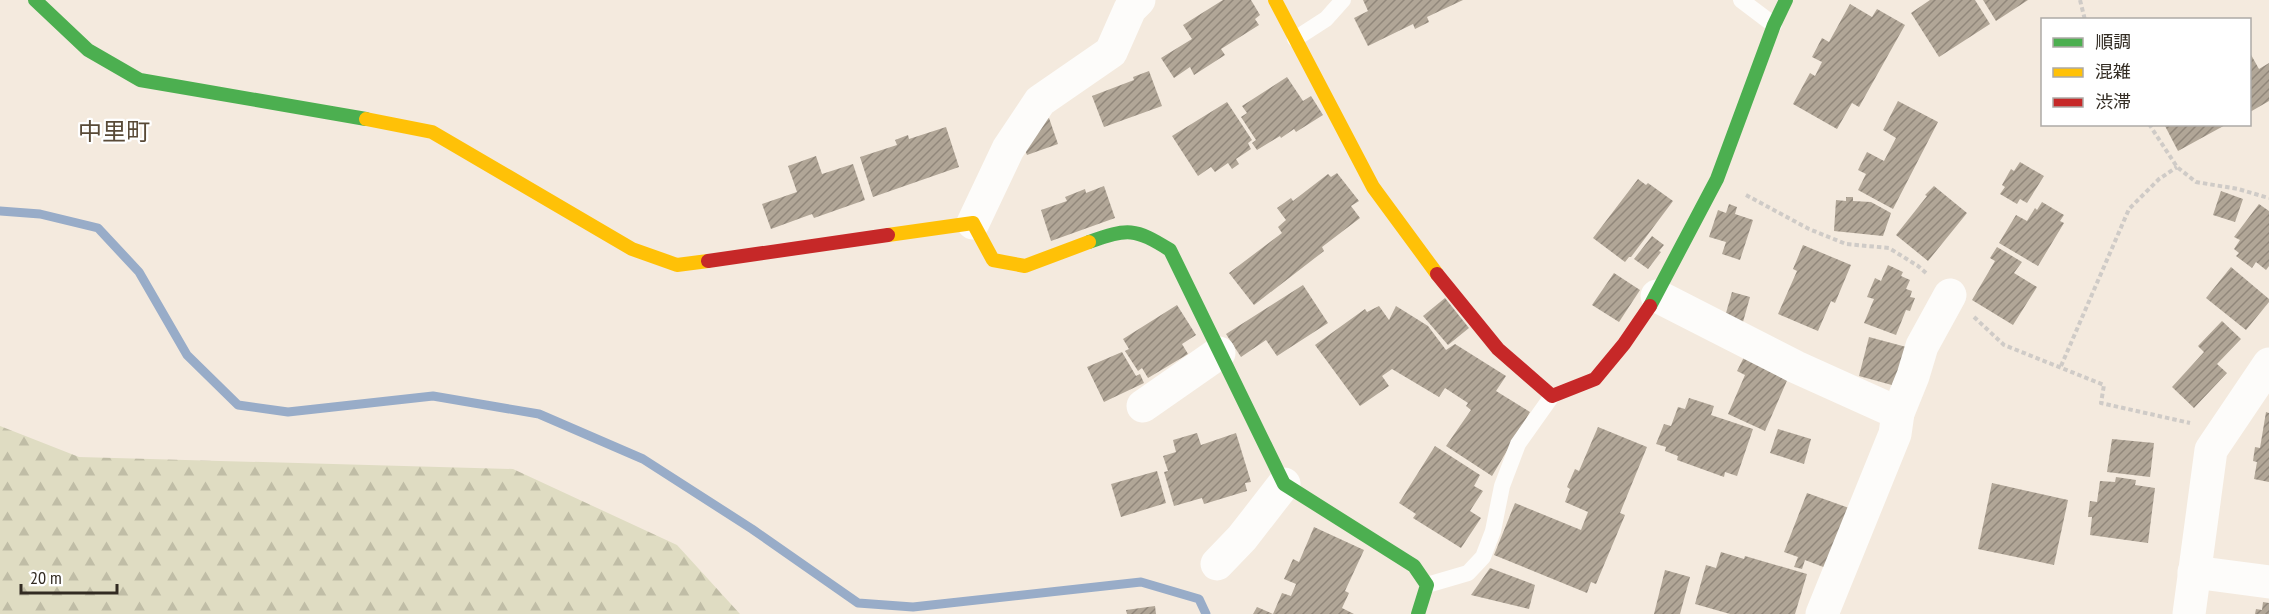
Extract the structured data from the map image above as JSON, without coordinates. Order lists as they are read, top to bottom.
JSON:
{
  "districts": ["中里町"],
  "legend": ["順調", "混雑", "渋滞"],
  "scale_bar": "20 m"
}
